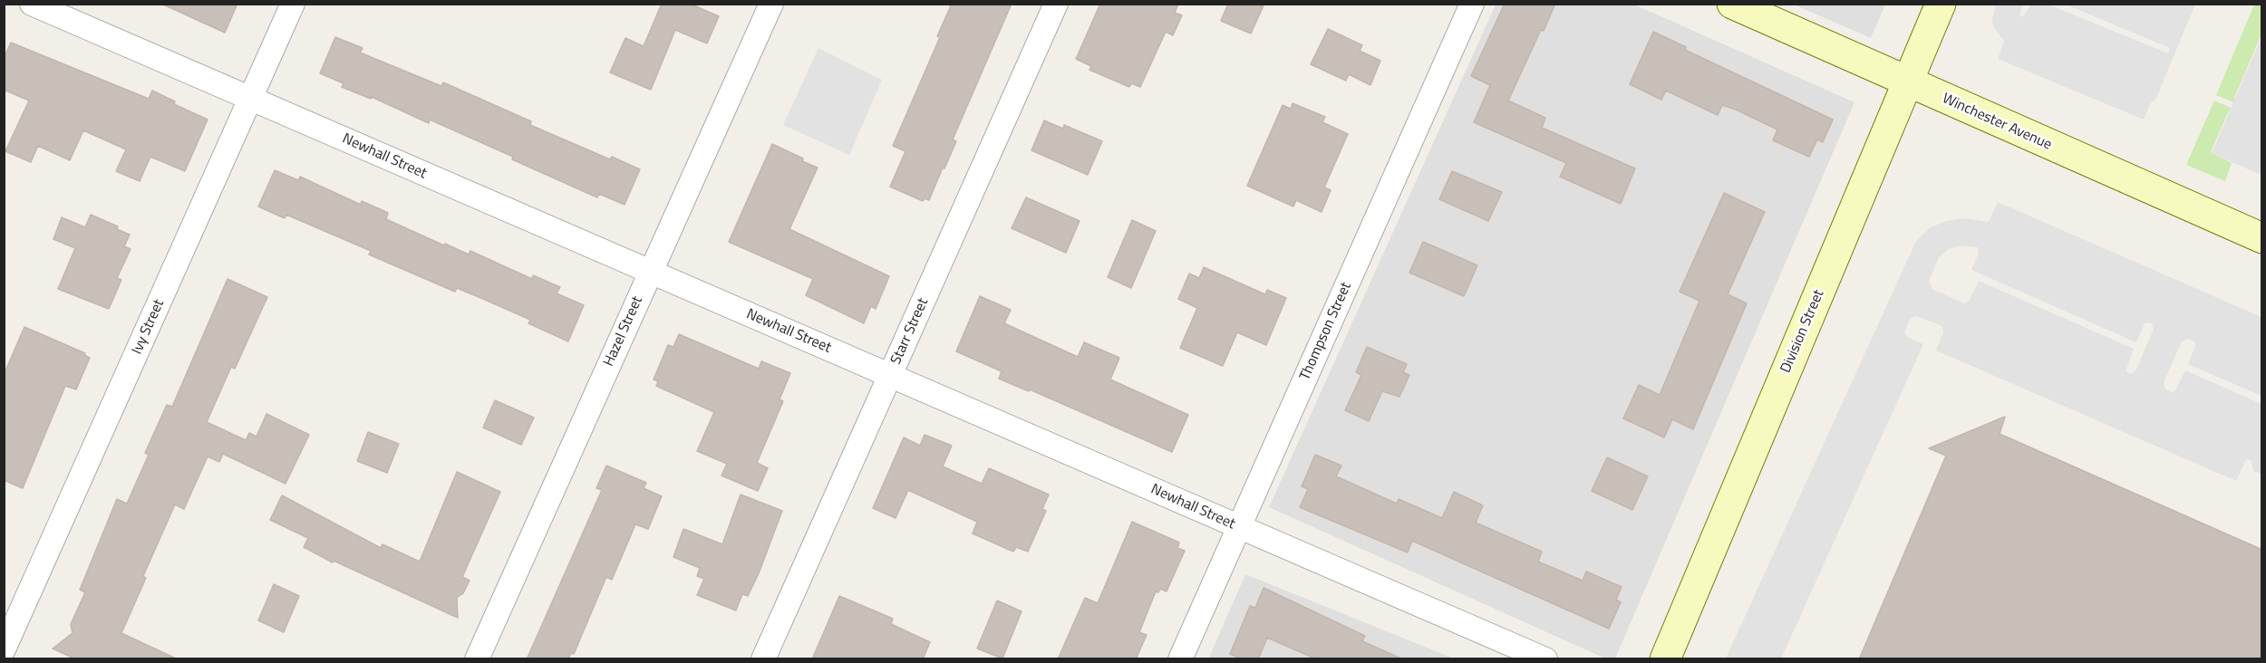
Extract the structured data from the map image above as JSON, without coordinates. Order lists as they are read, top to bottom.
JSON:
{
  "streets": {
    "main road": ["Winchester Avenue", "Division Street"],
    "street": [
      "Newhall Street",
      "Ivy Street",
      "Hazel Street",
      "Starr Street",
      "Thompson Street"
    ]
  },
  "crossings": [
    ["Winchester Avenue", "Division Street"],
    ["Newhall Street", "Ivy Street"],
    ["Newhall Street", "Hazel Street"],
    ["Newhall Street", "Starr Street"],
    ["Newhall Street", "Thompson Street"]
  ]
}
